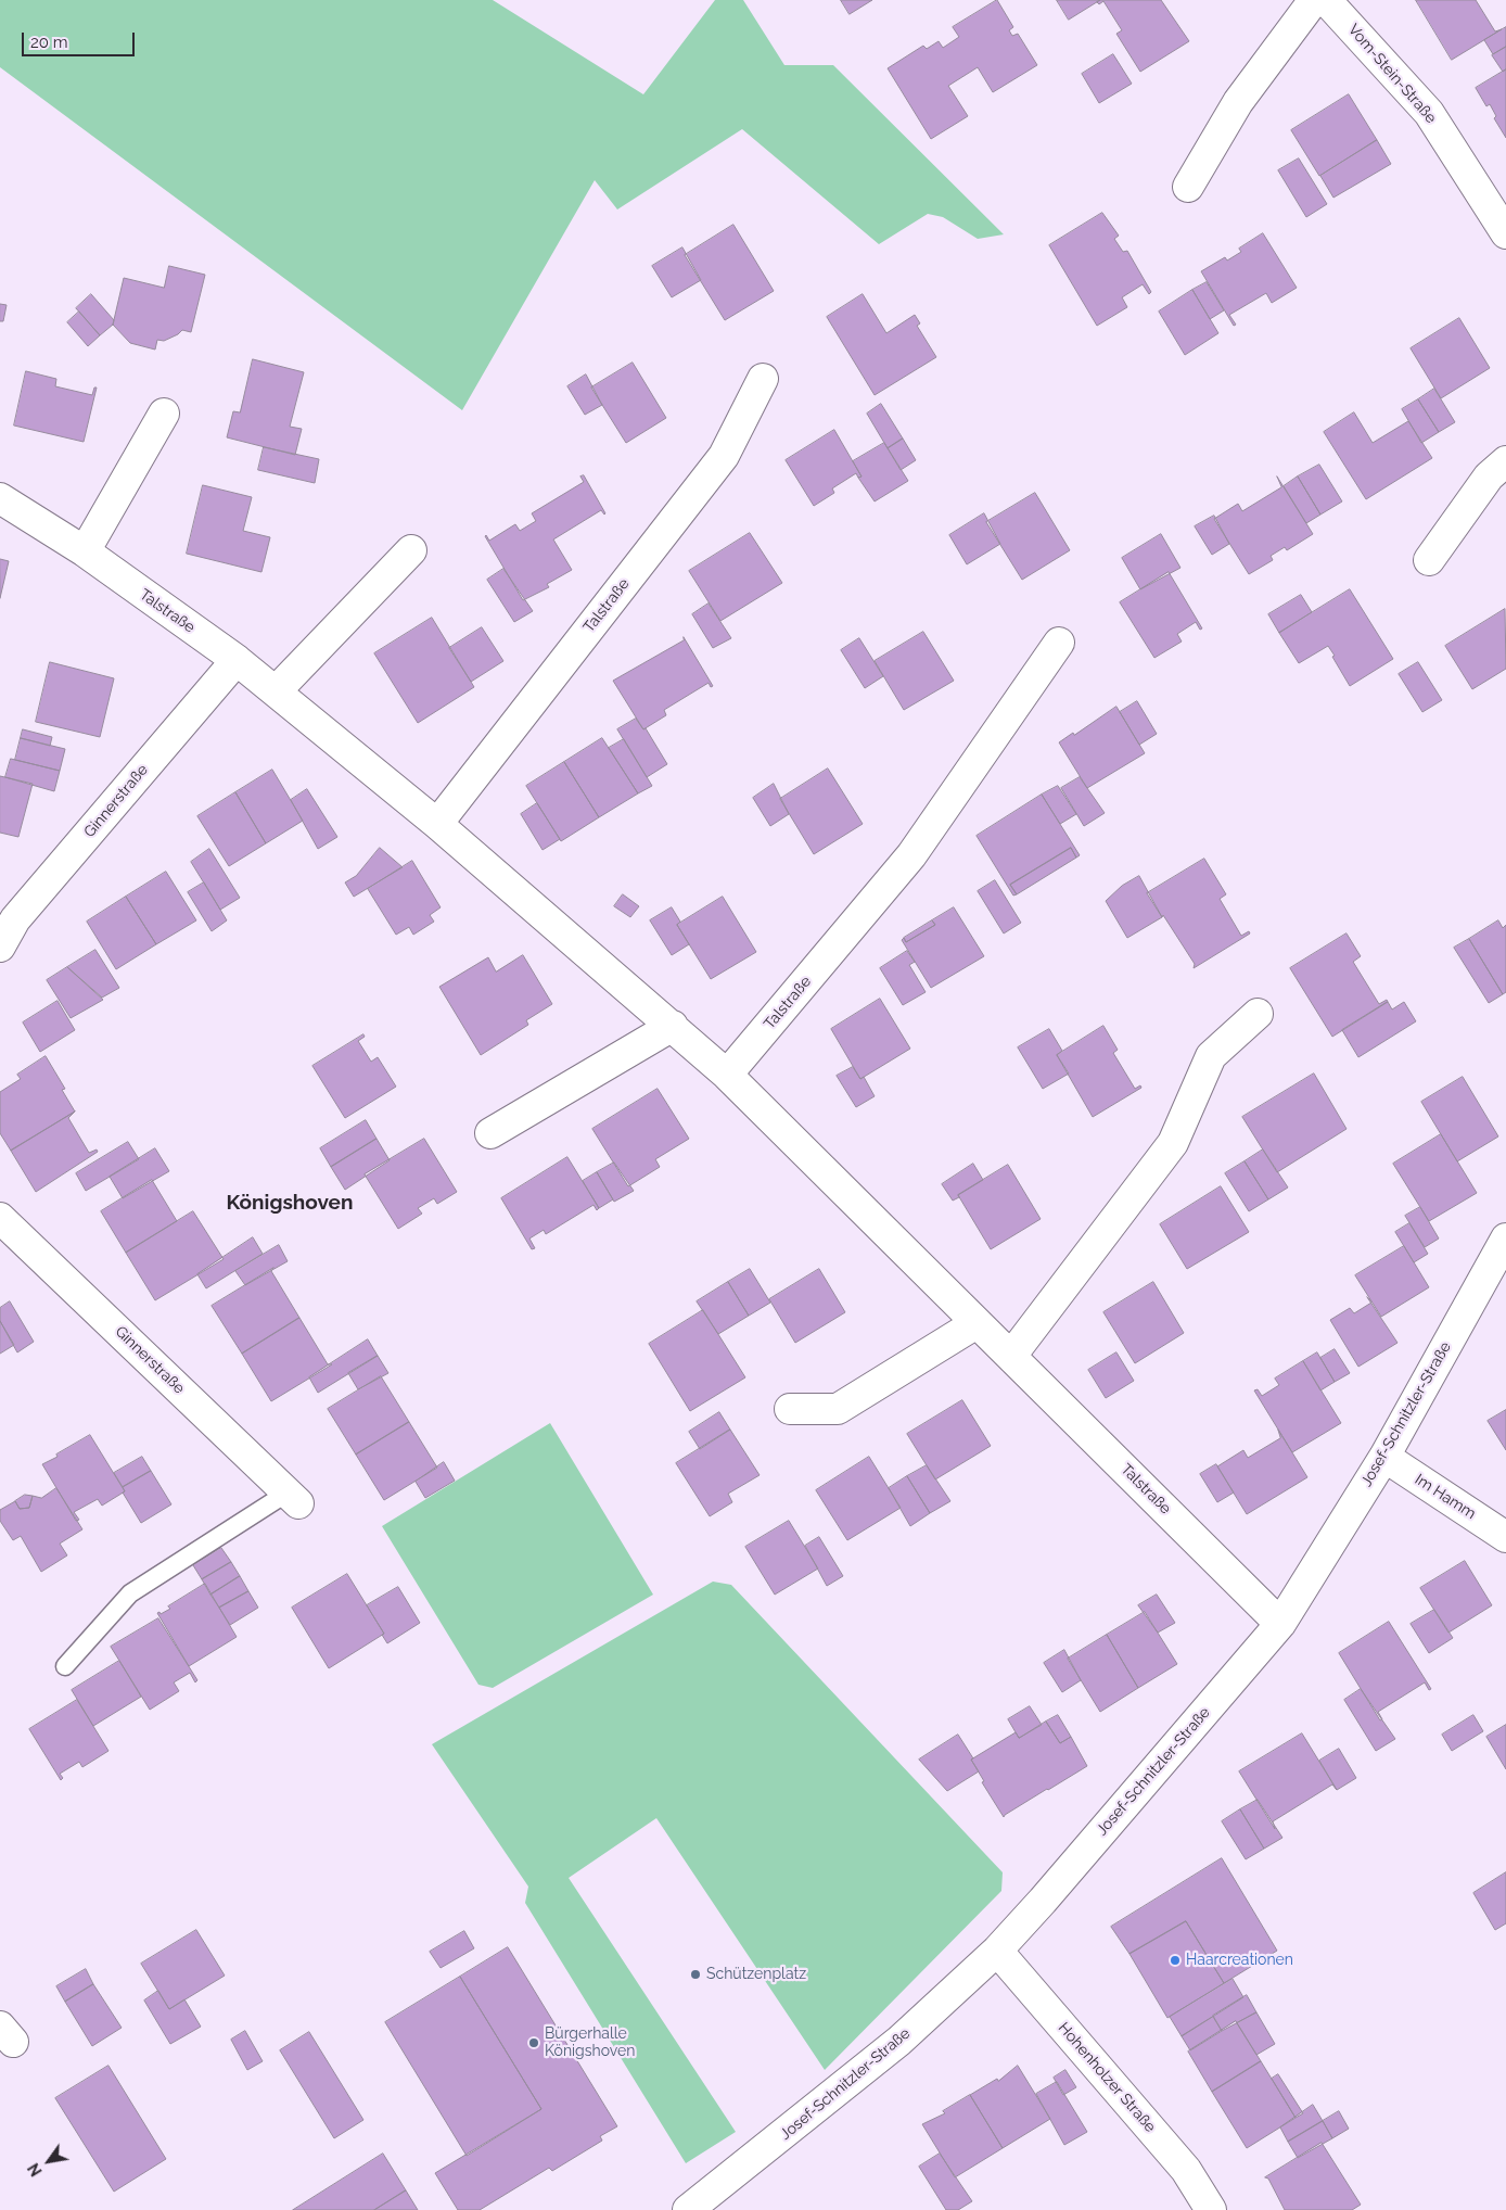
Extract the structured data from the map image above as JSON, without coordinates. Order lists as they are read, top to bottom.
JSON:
{
  "streets": {
    "street": [
      "Vom-Stein-Straße",
      "Talstraße",
      "Ginnerstraße",
      "Josef-Schnitzler-Straße",
      "Im Hamm",
      "Hohenholzer Straße"
    ]
  },
  "crossings": [
    ["Talstraße", "Ginnerstraße"],
    ["Talstraße", "Josef-Schnitzler-Straße"],
    ["Josef-Schnitzler-Straße", "Im Hamm"],
    ["Josef-Schnitzler-Straße", "Hohenholzer Straße"]
  ],
  "districts": ["Königshoven"],
  "places": ["Haarcreationen", "Schützenplatz", "Bürgerhalle Königshoven"],
  "scale_bar": "20 m",
  "north": "bottom left"
}
